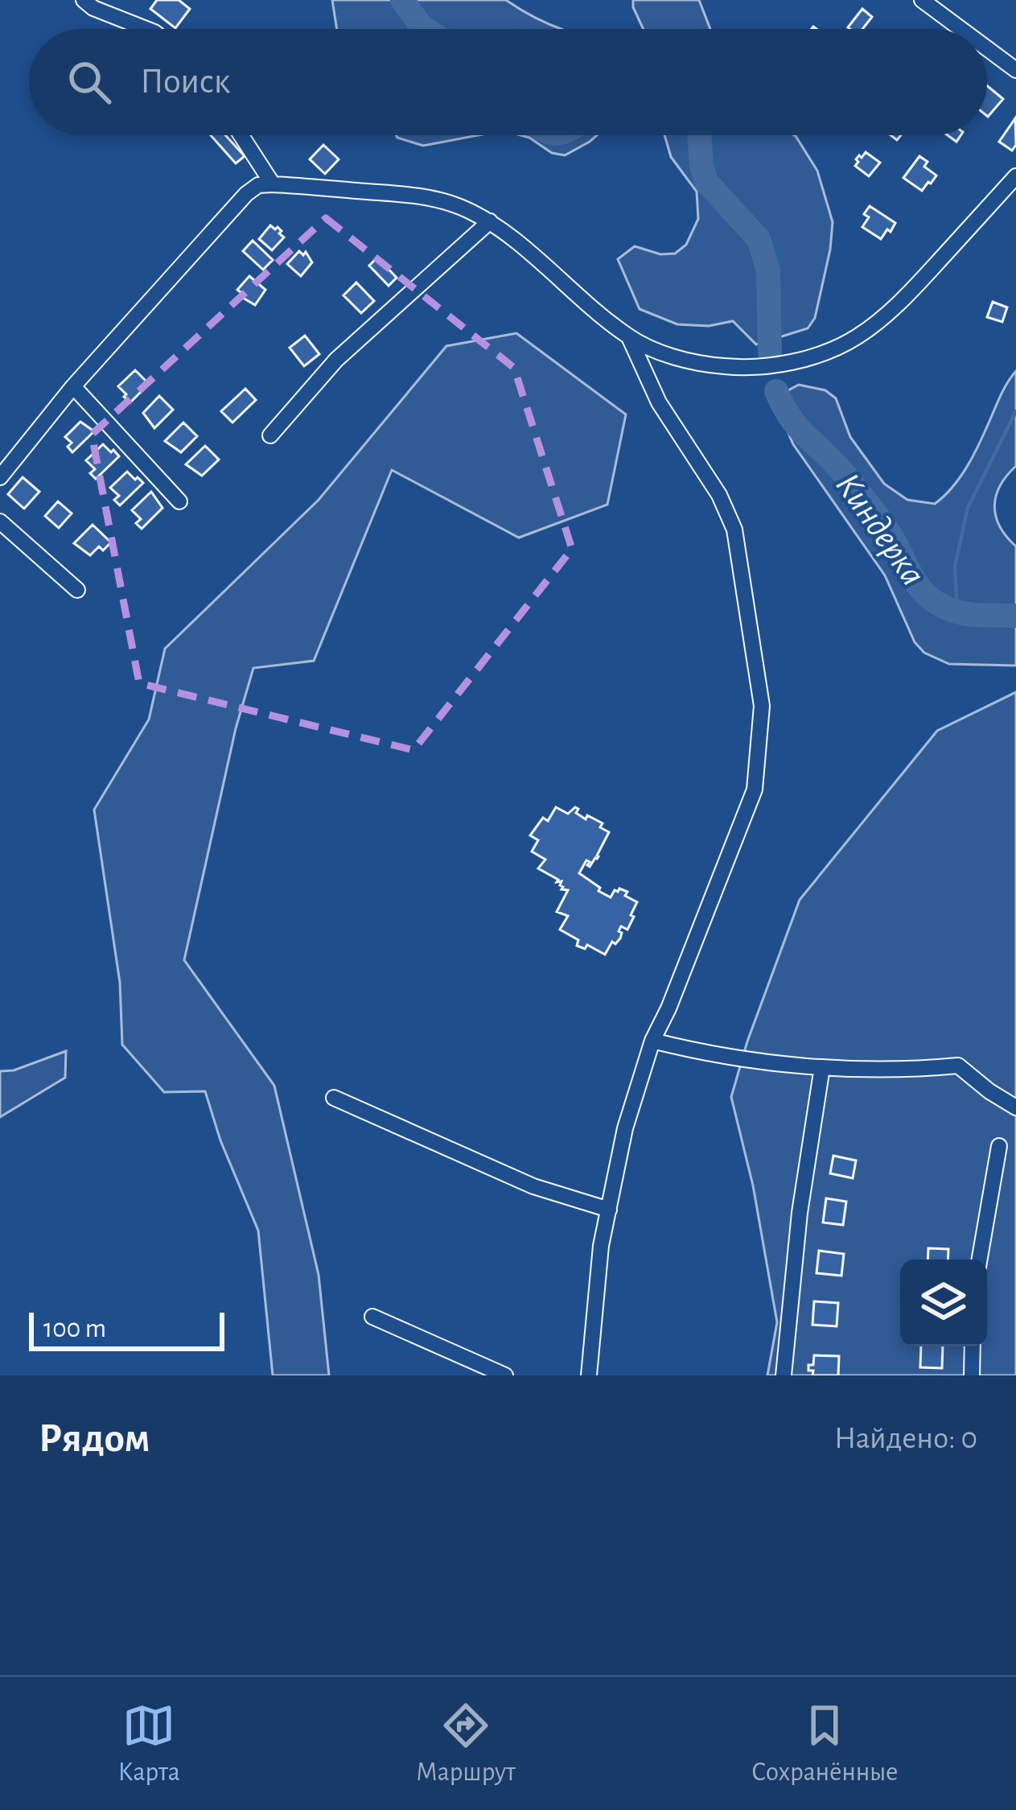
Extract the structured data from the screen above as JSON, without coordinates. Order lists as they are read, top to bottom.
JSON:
{
  "water": ["Киндерка"],
  "scale_bar": "100 m",
  "page": {
    "search": "Поиск",
    "scale": "100 m",
    "heading": ["Рядом", "Найдено: 0"],
    "nav": ["Карта", "Маршрут", "Сохранённые"]
  }
}
